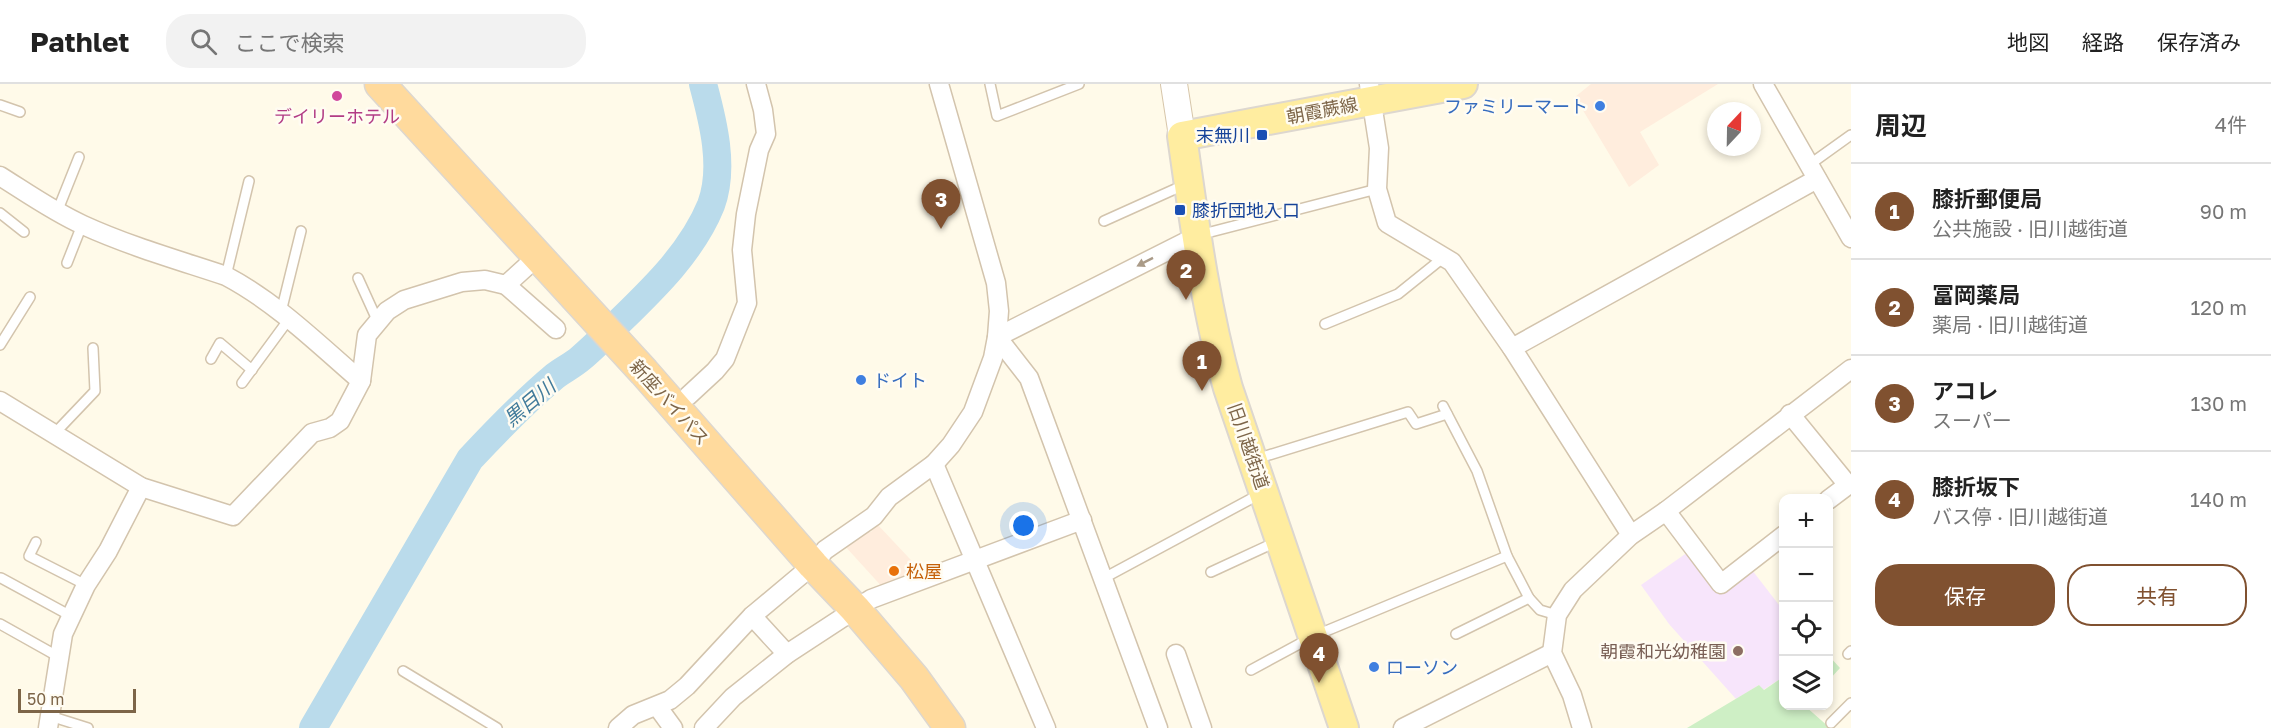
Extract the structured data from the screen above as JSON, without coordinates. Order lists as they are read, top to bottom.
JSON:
{
  "streets": {
    "highway": ["新座バイパス"],
    "main road": ["朝霞蕨線", "旧川越街道"]
  },
  "crossings": [
    ["朝霞蕨線", "旧川越街道"]
  ],
  "water": ["黒目川"],
  "places": {
    "other": [
      "デイリーホテル",
      "ファミリーマート",
      "ドイト",
      "松屋",
      "朝霞和光幼稚園",
      "ローソン"
    ],
    "transit": ["末無川", "膝折団地入口"]
  },
  "scale_bar": "50 m",
  "north": "top",
  "page": {
    "header": "Pathlet",
    "search": "ここで検索",
    "nav": ["地図", "経路", "保存済み"],
    "heading": ["周辺", "4件"],
    "list": [
      {
        "mark": "1",
        "name": "膝折郵便局",
        "note": "公共施設 · 旧川越街道",
        "value": "90 m"
      },
      {
        "mark": "2",
        "name": "冨岡薬局",
        "note": "薬局 · 旧川越街道",
        "value": "120 m"
      },
      {
        "mark": "3",
        "name": "アコレ",
        "note": "スーパー",
        "value": "130 m"
      },
      {
        "mark": "4",
        "name": "膝折坂下",
        "note": "バス停 · 旧川越街道",
        "value": "140 m"
      }
    ],
    "pins": [
      "3",
      "2",
      "1",
      "4"
    ],
    "map_buttons": ["+", "−"],
    "buttons": ["保存", "共有"],
    "scale": "50 m"
  }
}
